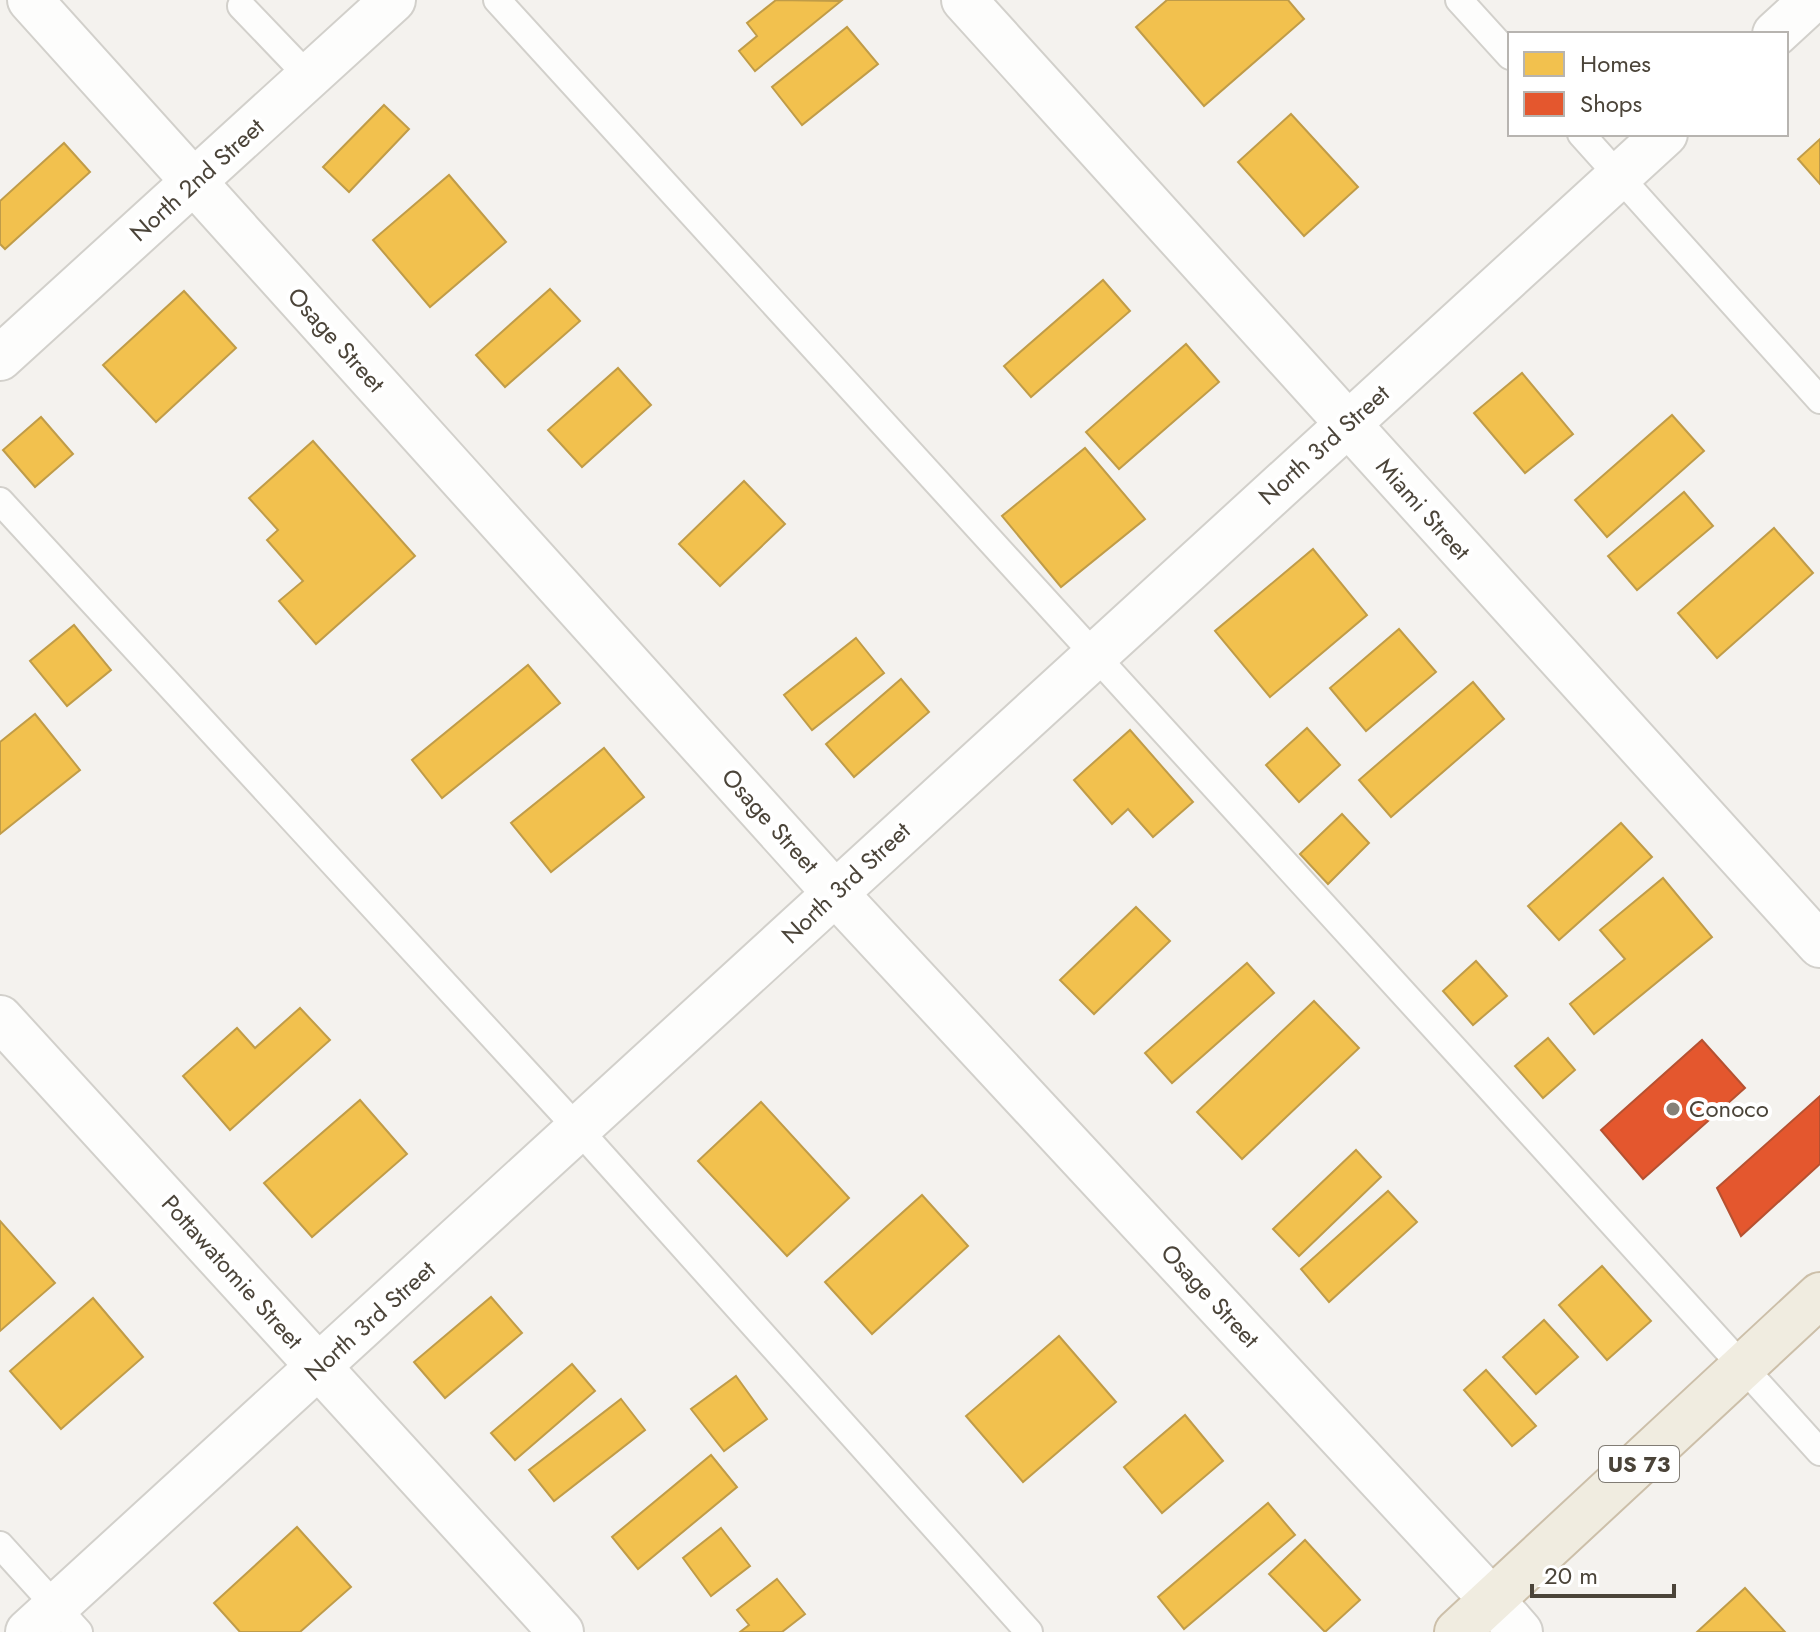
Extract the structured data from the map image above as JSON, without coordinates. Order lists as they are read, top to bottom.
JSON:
{
  "streets": {
    "highway": ["US 73"],
    "street": [
      "North 2nd Street",
      "Osage Street",
      "North 3rd Street",
      "Miami Street",
      "Pottawatomie Street"
    ]
  },
  "crossings": [
    ["North 2nd Street", "Osage Street"],
    ["Osage Street", "North 3rd Street"],
    ["Osage Street", "US 73"],
    ["North 3rd Street", "Miami Street"],
    ["North 3rd Street", "Pottawatomie Street"]
  ],
  "places": ["Conoco"],
  "legend": ["Homes", "Shops"],
  "scale_bar": "20 m"
}
